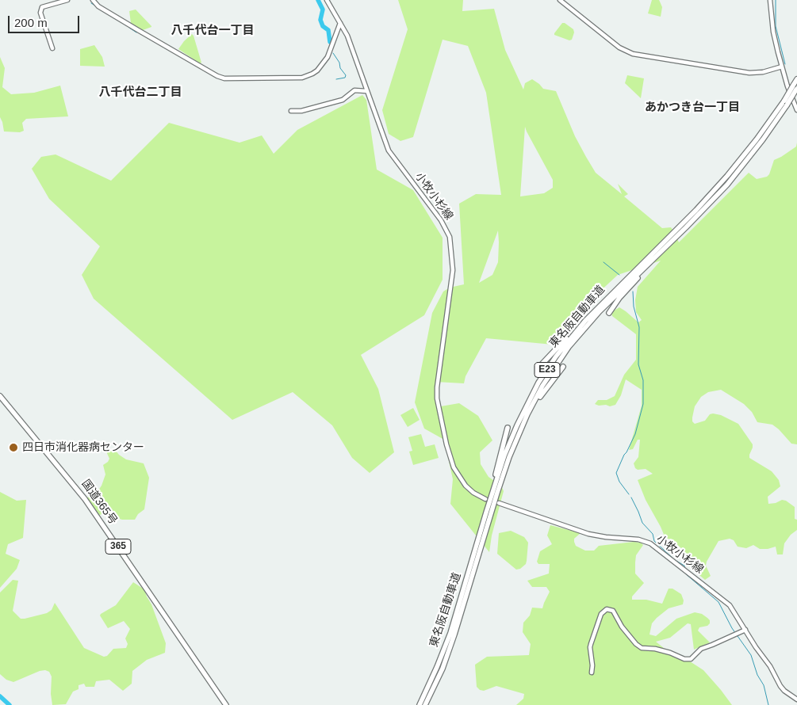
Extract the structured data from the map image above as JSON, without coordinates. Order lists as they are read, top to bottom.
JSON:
{
  "streets": {
    "highway": [
      "東名阪自動車道",
      "E23",
      "国道365号",
      "365"
    ],
    "street": ["小牧小杉線"]
  },
  "districts": ["八千代台一丁目", "八千代台二丁目", "あかつき台一丁目"],
  "places": ["四日市消化器病センター"],
  "scale_bar": "200 m"
}
